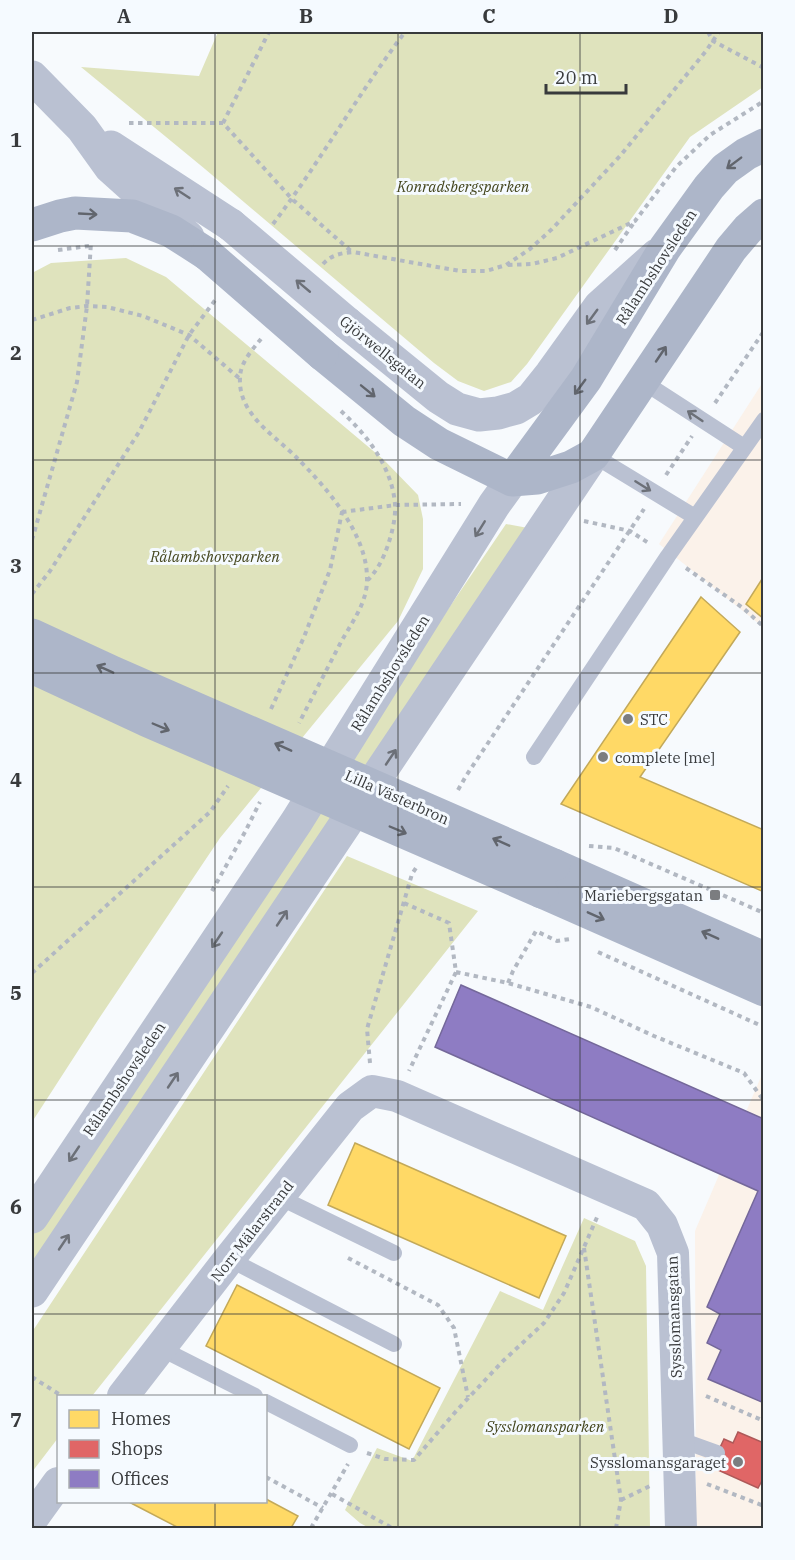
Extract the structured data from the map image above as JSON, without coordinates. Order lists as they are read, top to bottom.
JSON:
{
  "streets": {
    "main road": ["Rålambshovsleden", "Gjörwellsgatan", "Lilla Västerbron"],
    "street": ["Norr Mälarstrand", "Sysslomansgatan"]
  },
  "crossings": [
    ["Rålambshovsleden", "Gjörwellsgatan"],
    ["Norr Mälarstrand", "Sysslomansgatan"]
  ],
  "one_way": ["Rålambshovsleden"],
  "parks": ["Konradsbergsparken", "Rålambshovsparken", "Sysslomansparken"],
  "places": {
    "other": ["STC", "complete [me]", "Sysslomansgaraget"],
    "transit": ["Mariebergsgatan"]
  },
  "legend": ["Homes", "Shops", "Offices"],
  "scale_bar": "20 m",
  "grid": {
    "columns": [
      "A",
      "B",
      "C",
      "D"
    ],
    "rows": [
      "1",
      "2",
      "3",
      "4",
      "5",
      "6",
      "7"
    ]
  }
}
